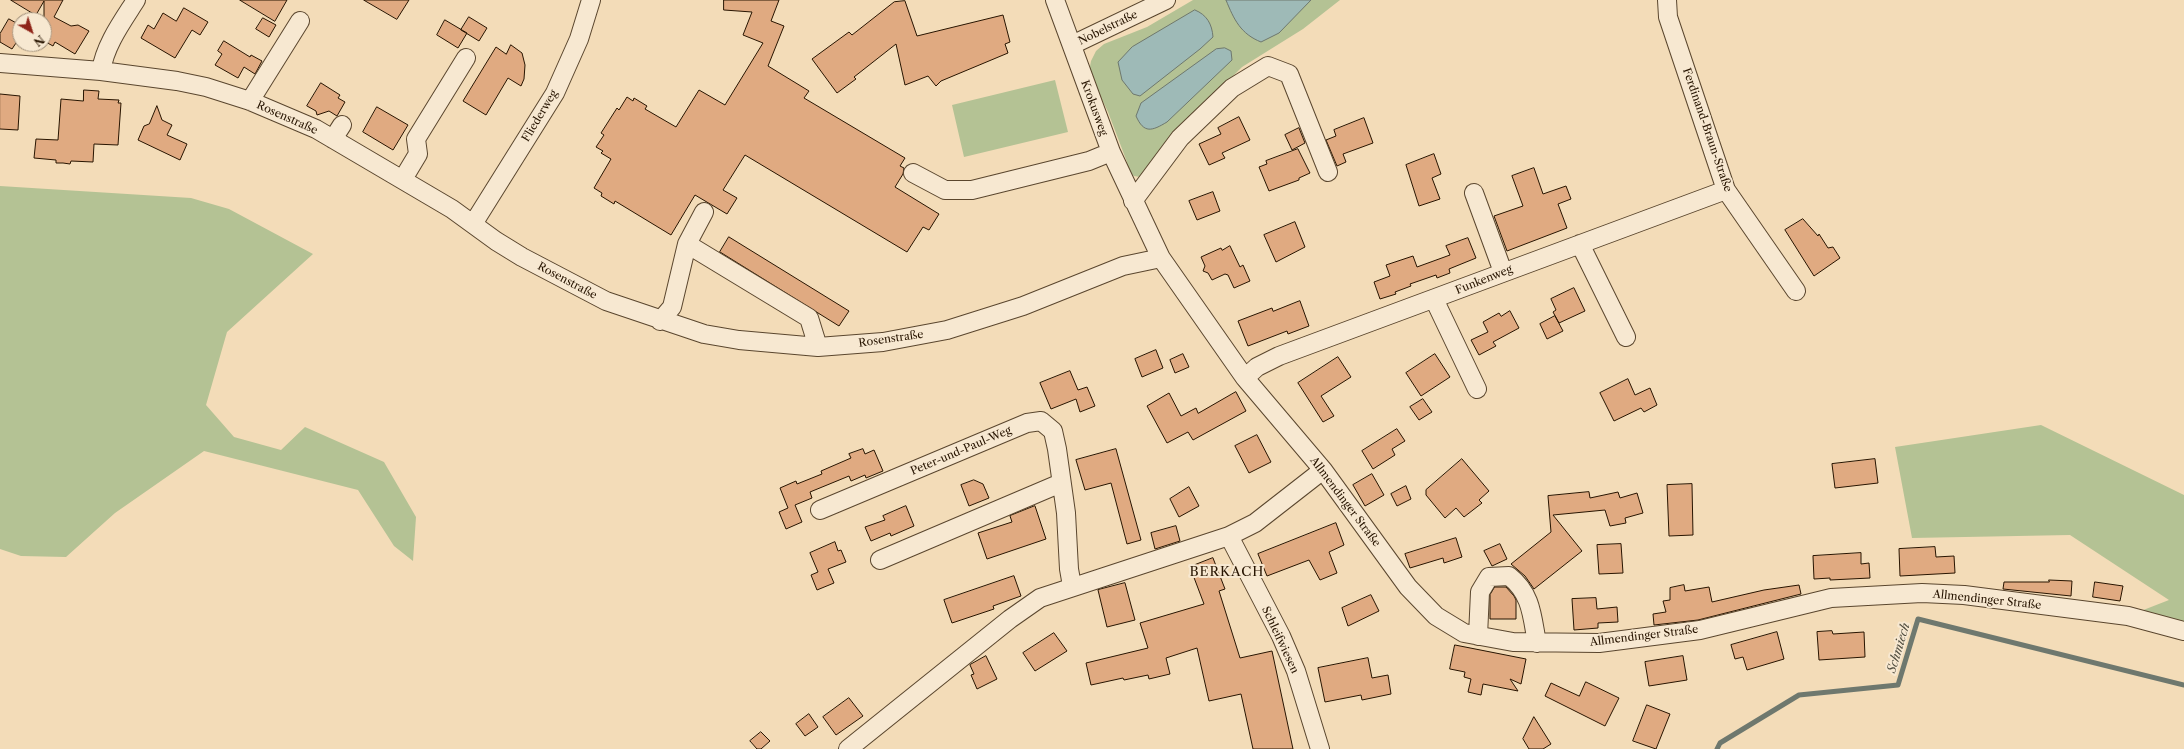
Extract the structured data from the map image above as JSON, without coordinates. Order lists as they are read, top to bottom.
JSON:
{
  "streets": {
    "street": [
      "Nobelstraße",
      "Krokusweg",
      "Fliederweg",
      "Rosenstraße",
      "Ferdinand-Braun-Straße",
      "Funkenweg",
      "Peter-und-Paul-Weg",
      "Allmendinger Straße",
      "Schleifwiesen"
    ]
  },
  "crossings": [
    ["Nobelstraße", "Krokusweg"],
    ["Krokusweg", "Allmendinger Straße"],
    ["Fliederweg", "Rosenstraße"],
    ["Rosenstraße", "Allmendinger Straße"],
    ["Ferdinand-Braun-Straße", "Funkenweg"],
    ["Funkenweg", "Allmendinger Straße"]
  ],
  "districts": ["BERKACH"],
  "water": ["Schmiech"],
  "north": "bottom right"
}
